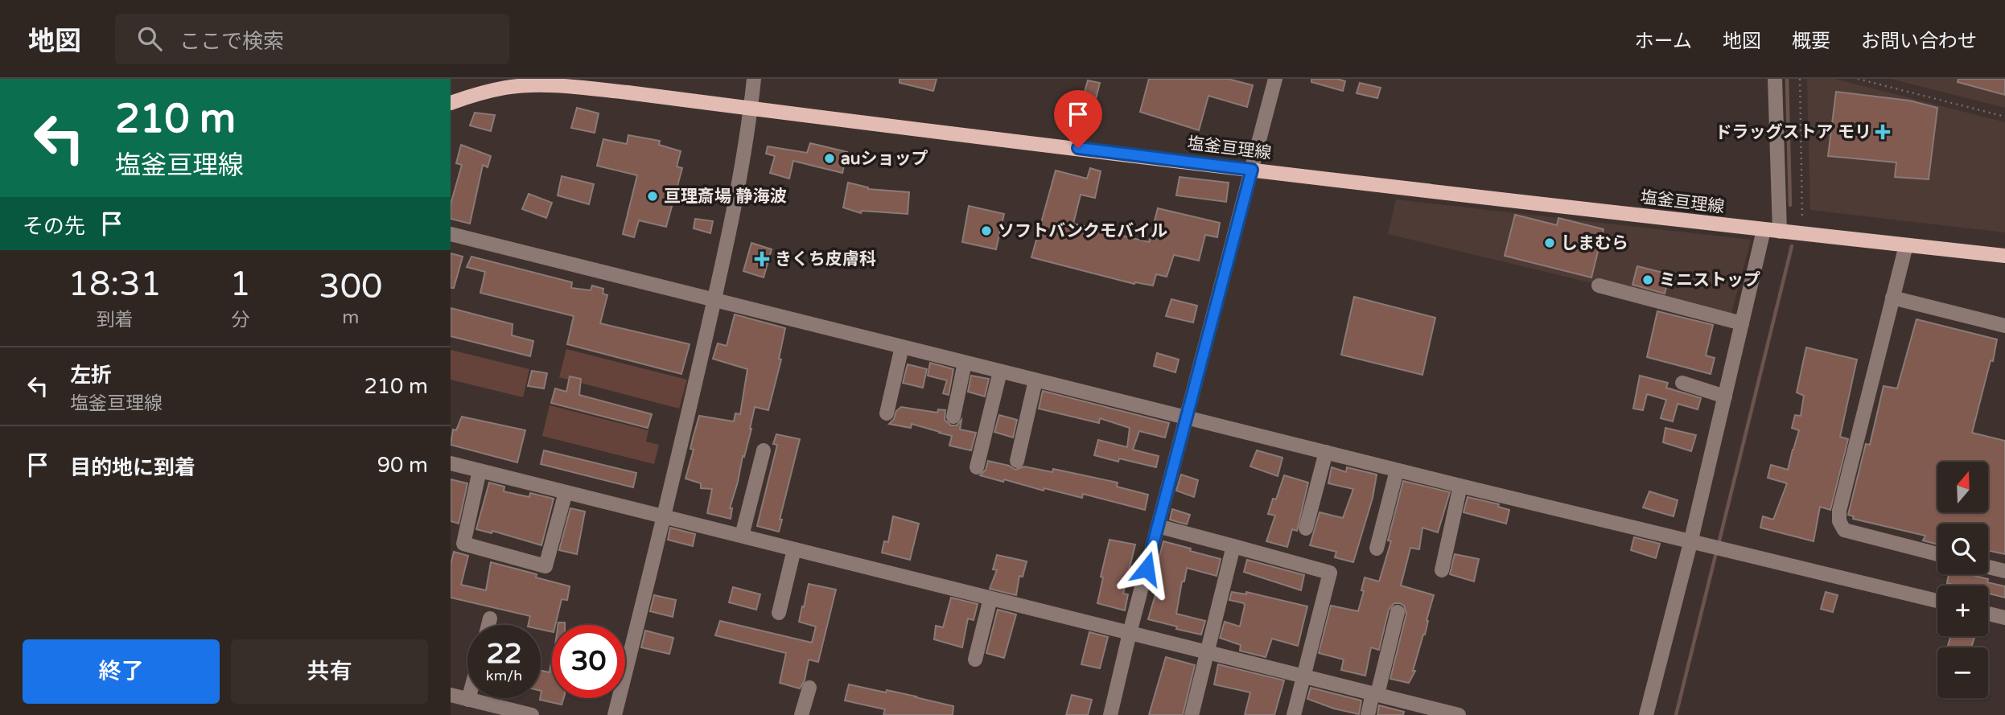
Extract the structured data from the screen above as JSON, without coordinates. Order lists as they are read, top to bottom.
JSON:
{
  "streets": {
    "main road": ["塩釜亘理線"]
  },
  "places": {
    "health": ["ドラッグストア モリ", "きくち皮膚科"],
    "other": [
      "auショップ",
      "亘理斎場 静海波",
      "ソフトバンクモバイル",
      "しまむら",
      "ミニストップ"
    ]
  },
  "north": "top",
  "page": {
    "header": "地図",
    "search": "ここで検索",
    "nav": [
      "ホーム",
      "地図",
      "概要",
      "お問い合わせ"
    ],
    "turn": ["210 m", "塩釜亘理線"],
    "then": "その先",
    "eta": [
      "18:31",
      "到着",
      "1",
      "分",
      "300",
      "m"
    ],
    "list": [
      {
        "name": "左折",
        "note": "塩釜亘理線",
        "value": "210 m"
      },
      {
        "name": "目的地に到着",
        "value": "90 m"
      }
    ],
    "map_buttons": ["+", "−"],
    "speed": "22 km/h",
    "limit": "30",
    "buttons": ["終了", "共有"]
  }
}
